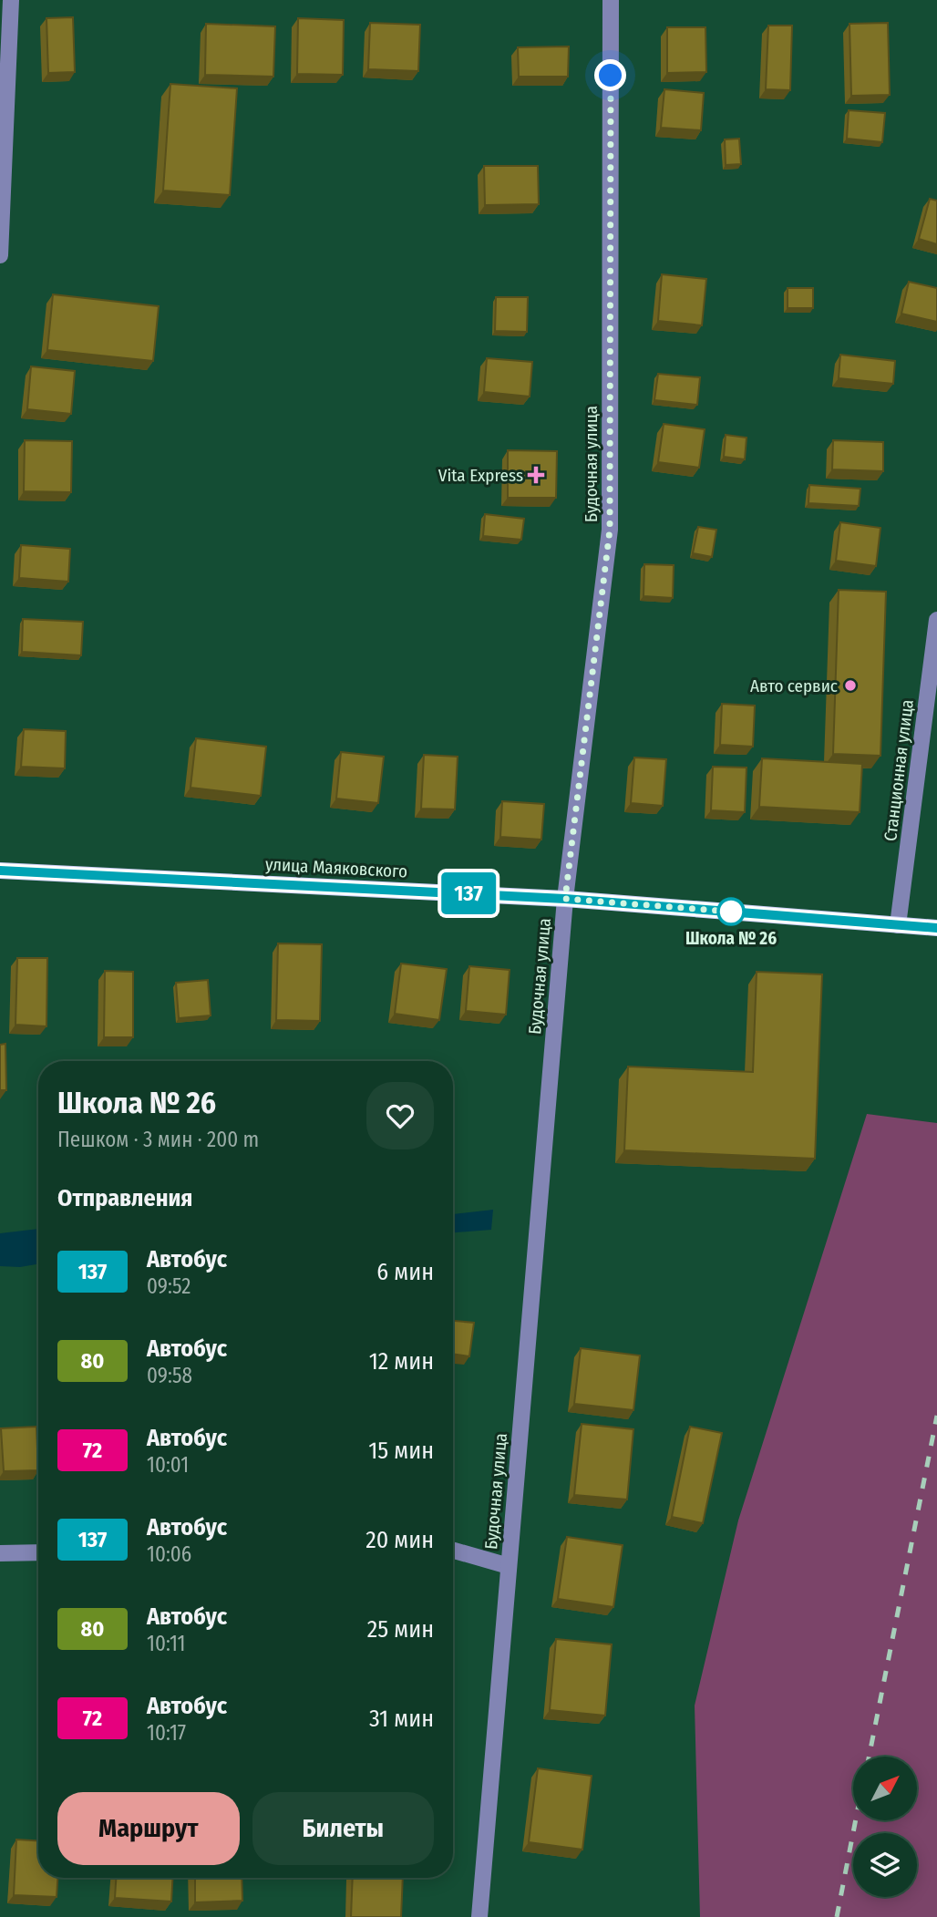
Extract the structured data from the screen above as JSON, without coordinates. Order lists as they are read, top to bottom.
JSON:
{
  "streets": {
    "main road": ["улица Маяковского"],
    "street": ["Будочная улица", "Станционная улица"]
  },
  "crossings": [
    ["Будочная улица", "улица Маяковского"],
    ["Станционная улица", "улица Маяковского"]
  ],
  "places": {
    "health": ["Vita Express"],
    "other": ["Авто сервис", "Школа № 26"]
  },
  "lines": ["bus line 137"],
  "north": "top right",
  "page": {
    "on_map": "137",
    "heading": [
      ["Школа № 26", "Пешком · 3 мин · 200 m"],
      "Отправления"
    ],
    "list": [
      {
        "mark": "137",
        "name": "Автобус",
        "note": "09:52",
        "value": "6 мин"
      },
      {
        "mark": "80",
        "name": "Автобус",
        "note": "09:58",
        "value": "12 мин"
      },
      {
        "mark": "72",
        "name": "Автобус",
        "note": "10:01",
        "value": "15 мин"
      },
      {
        "mark": "137",
        "name": "Автобус",
        "note": "10:06",
        "value": "20 мин"
      },
      {
        "mark": "80",
        "name": "Автобус",
        "note": "10:11",
        "value": "25 мин"
      },
      {
        "mark": "72",
        "name": "Автобус",
        "note": "10:17",
        "value": "31 мин"
      }
    ],
    "buttons": ["Маршрут", "Билеты"]
  }
}
